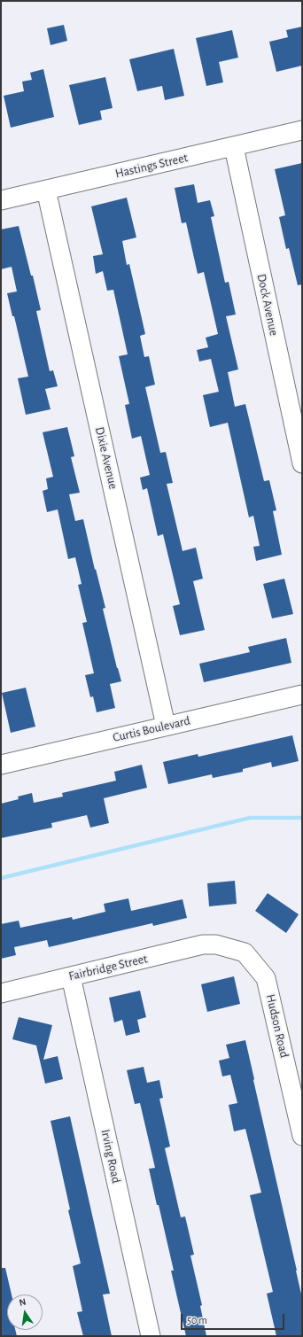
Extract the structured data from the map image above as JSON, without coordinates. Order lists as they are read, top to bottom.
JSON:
{
  "streets": {
    "street": [
      "Hastings Street",
      "Dock Avenue",
      "Dixie Avenue",
      "Curtis Boulevard",
      "Fairbridge Street",
      "Hudson Road",
      "Irving Road"
    ]
  },
  "crossings": [
    ["Hastings Street", "Dock Avenue"],
    ["Hastings Street", "Dixie Avenue"],
    ["Dixie Avenue", "Curtis Boulevard"],
    ["Fairbridge Street", "Hudson Road"],
    ["Fairbridge Street", "Irving Road"]
  ],
  "scale_bar": "50 m",
  "north": "top"
}
